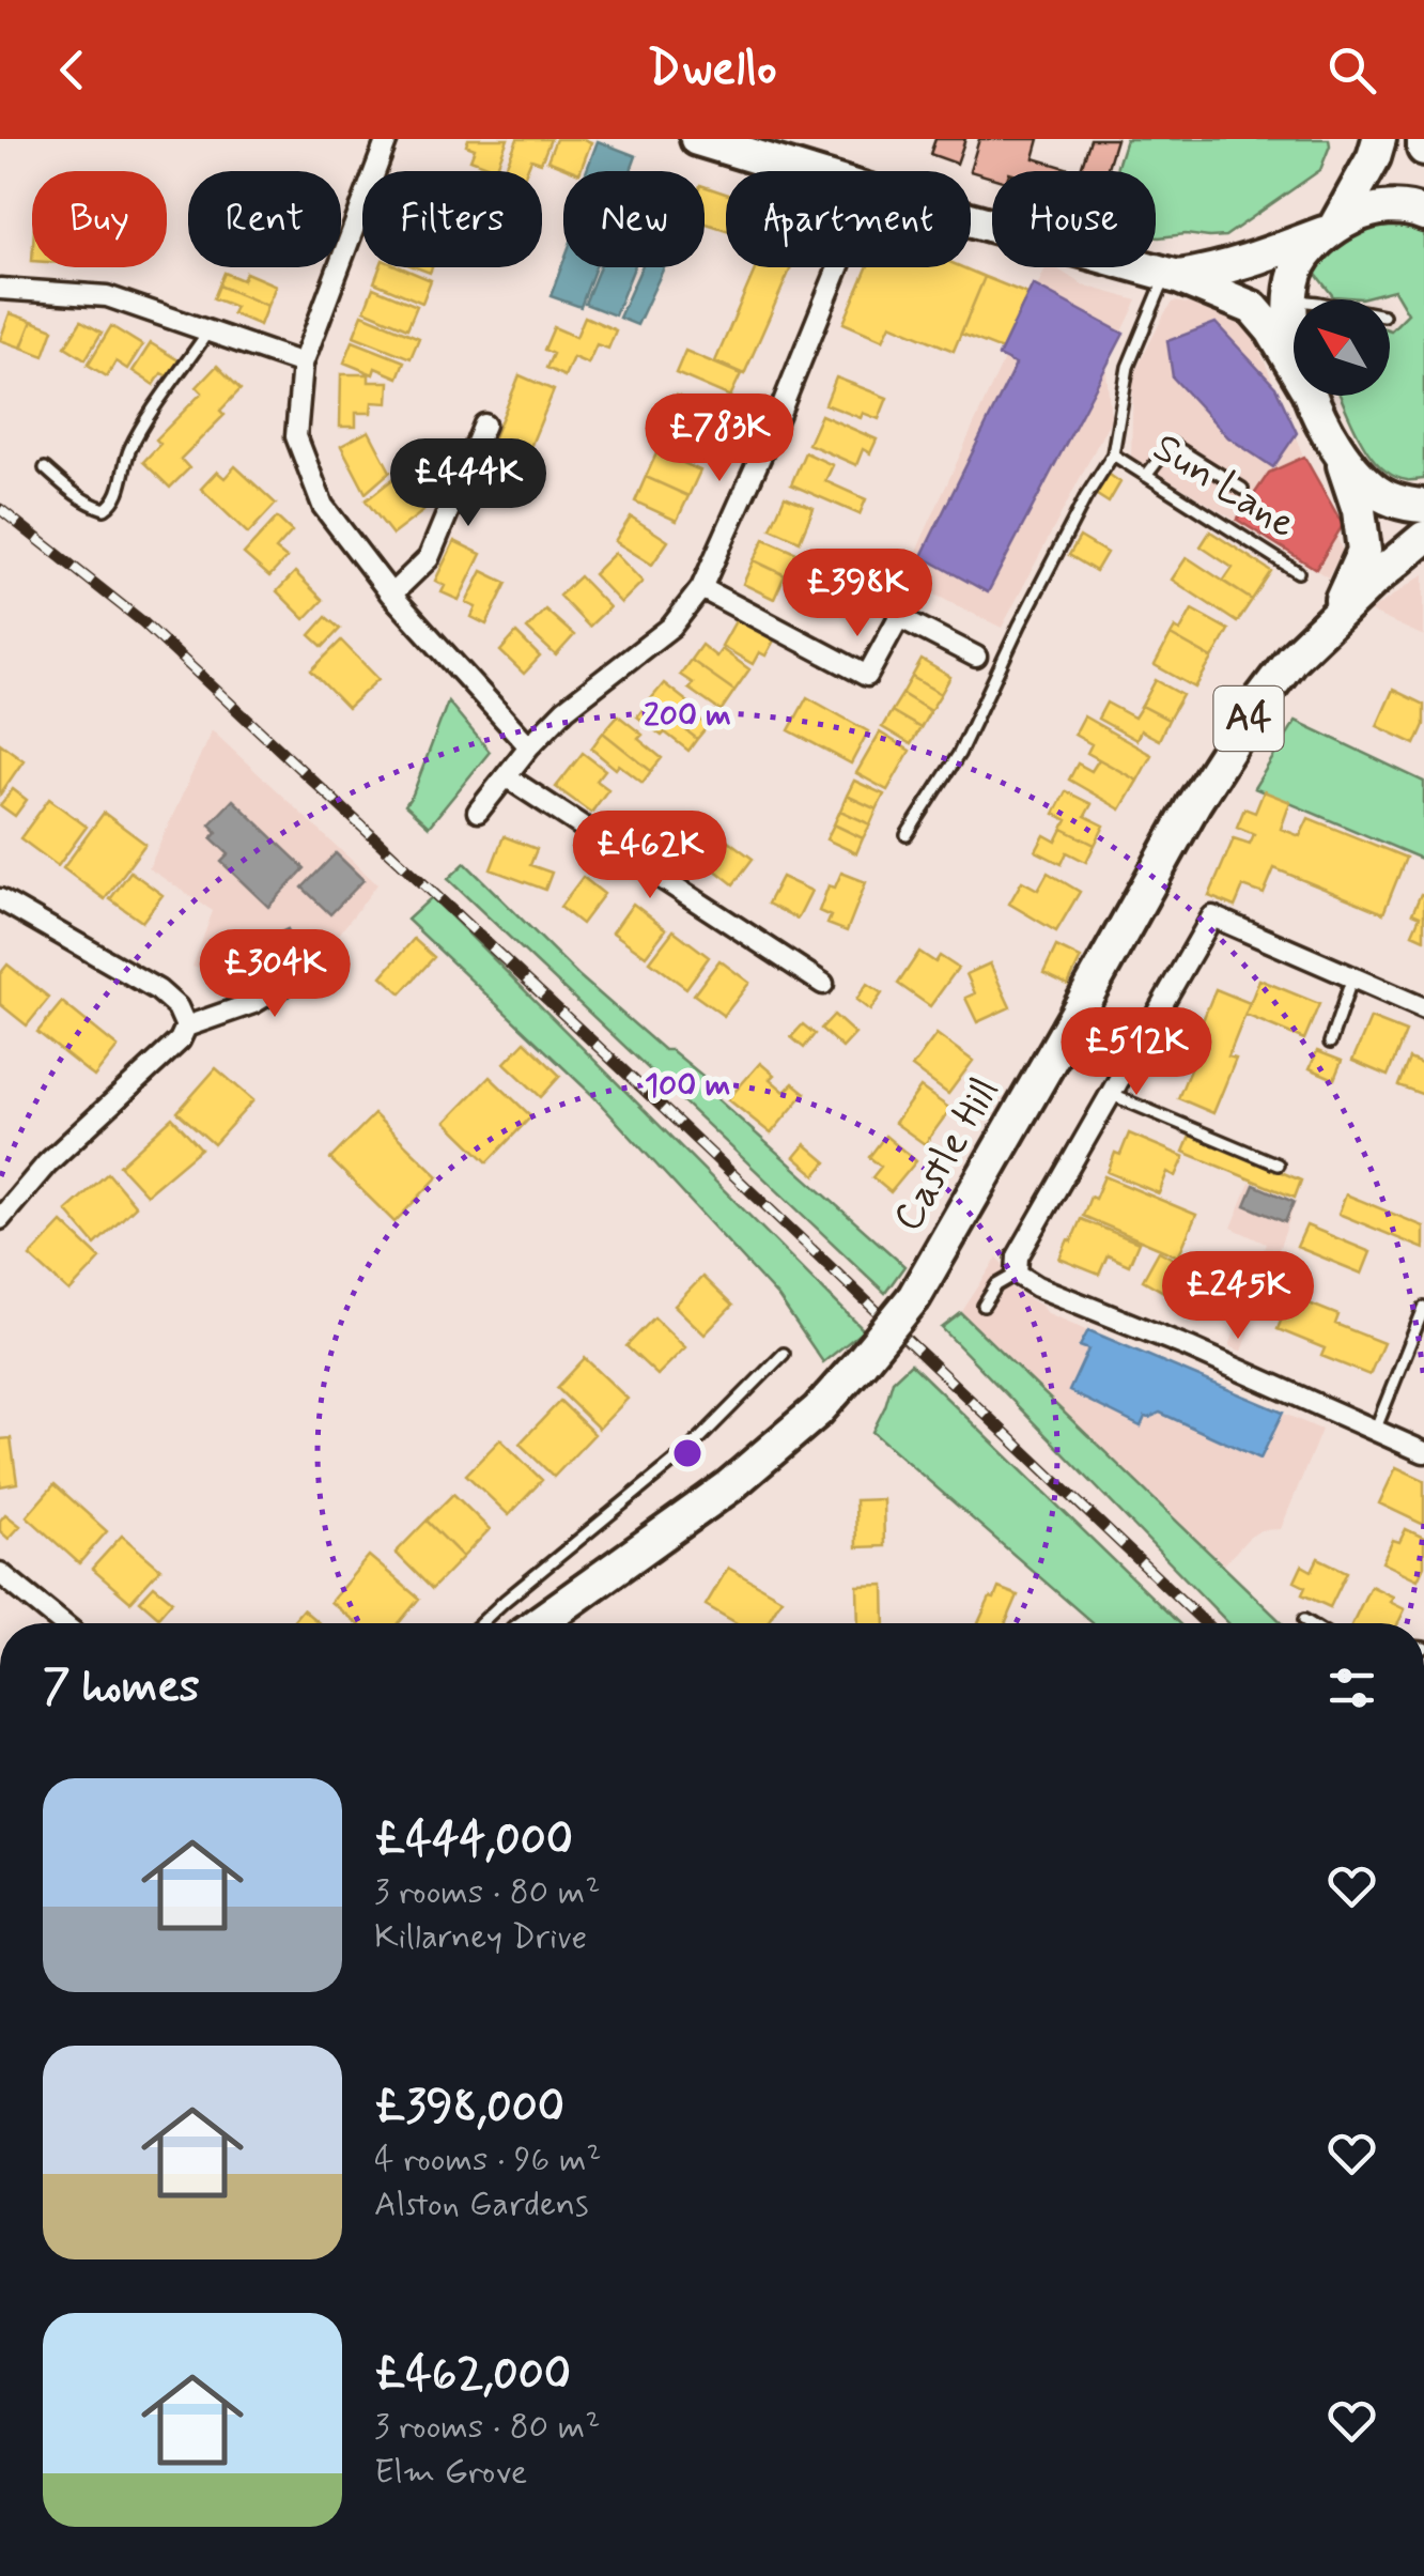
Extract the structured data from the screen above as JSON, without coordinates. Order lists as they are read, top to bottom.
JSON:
{
  "streets": {
    "main road": ["A4", "Castle Hill"],
    "lane": ["Sun Lane"]
  },
  "crossings": [
    ["A4", "Castle Hill"]
  ],
  "north": "top left",
  "page": {
    "header": "Dwello",
    "chip": [
      "Buy",
      "Rent",
      "Filters",
      "New",
      "Apartment",
      "House"
    ],
    "price": [
      "£783K",
      "£444K",
      "£398K",
      "£462K",
      "£304K",
      "£512K",
      "£245K"
    ],
    "heading": "7 homes",
    "list": [
      {
        "name": "£444,000",
        "note": "3 rooms · 80 m² · Killarney Drive"
      },
      {
        "name": "£398,000",
        "note": "4 rooms · 96 m² · Alston Gardens"
      },
      {
        "name": "£462,000",
        "note": "3 rooms · 80 m² · Elm Grove"
      }
    ]
  },
  "rings": ["200 m", "100 m"]
}
